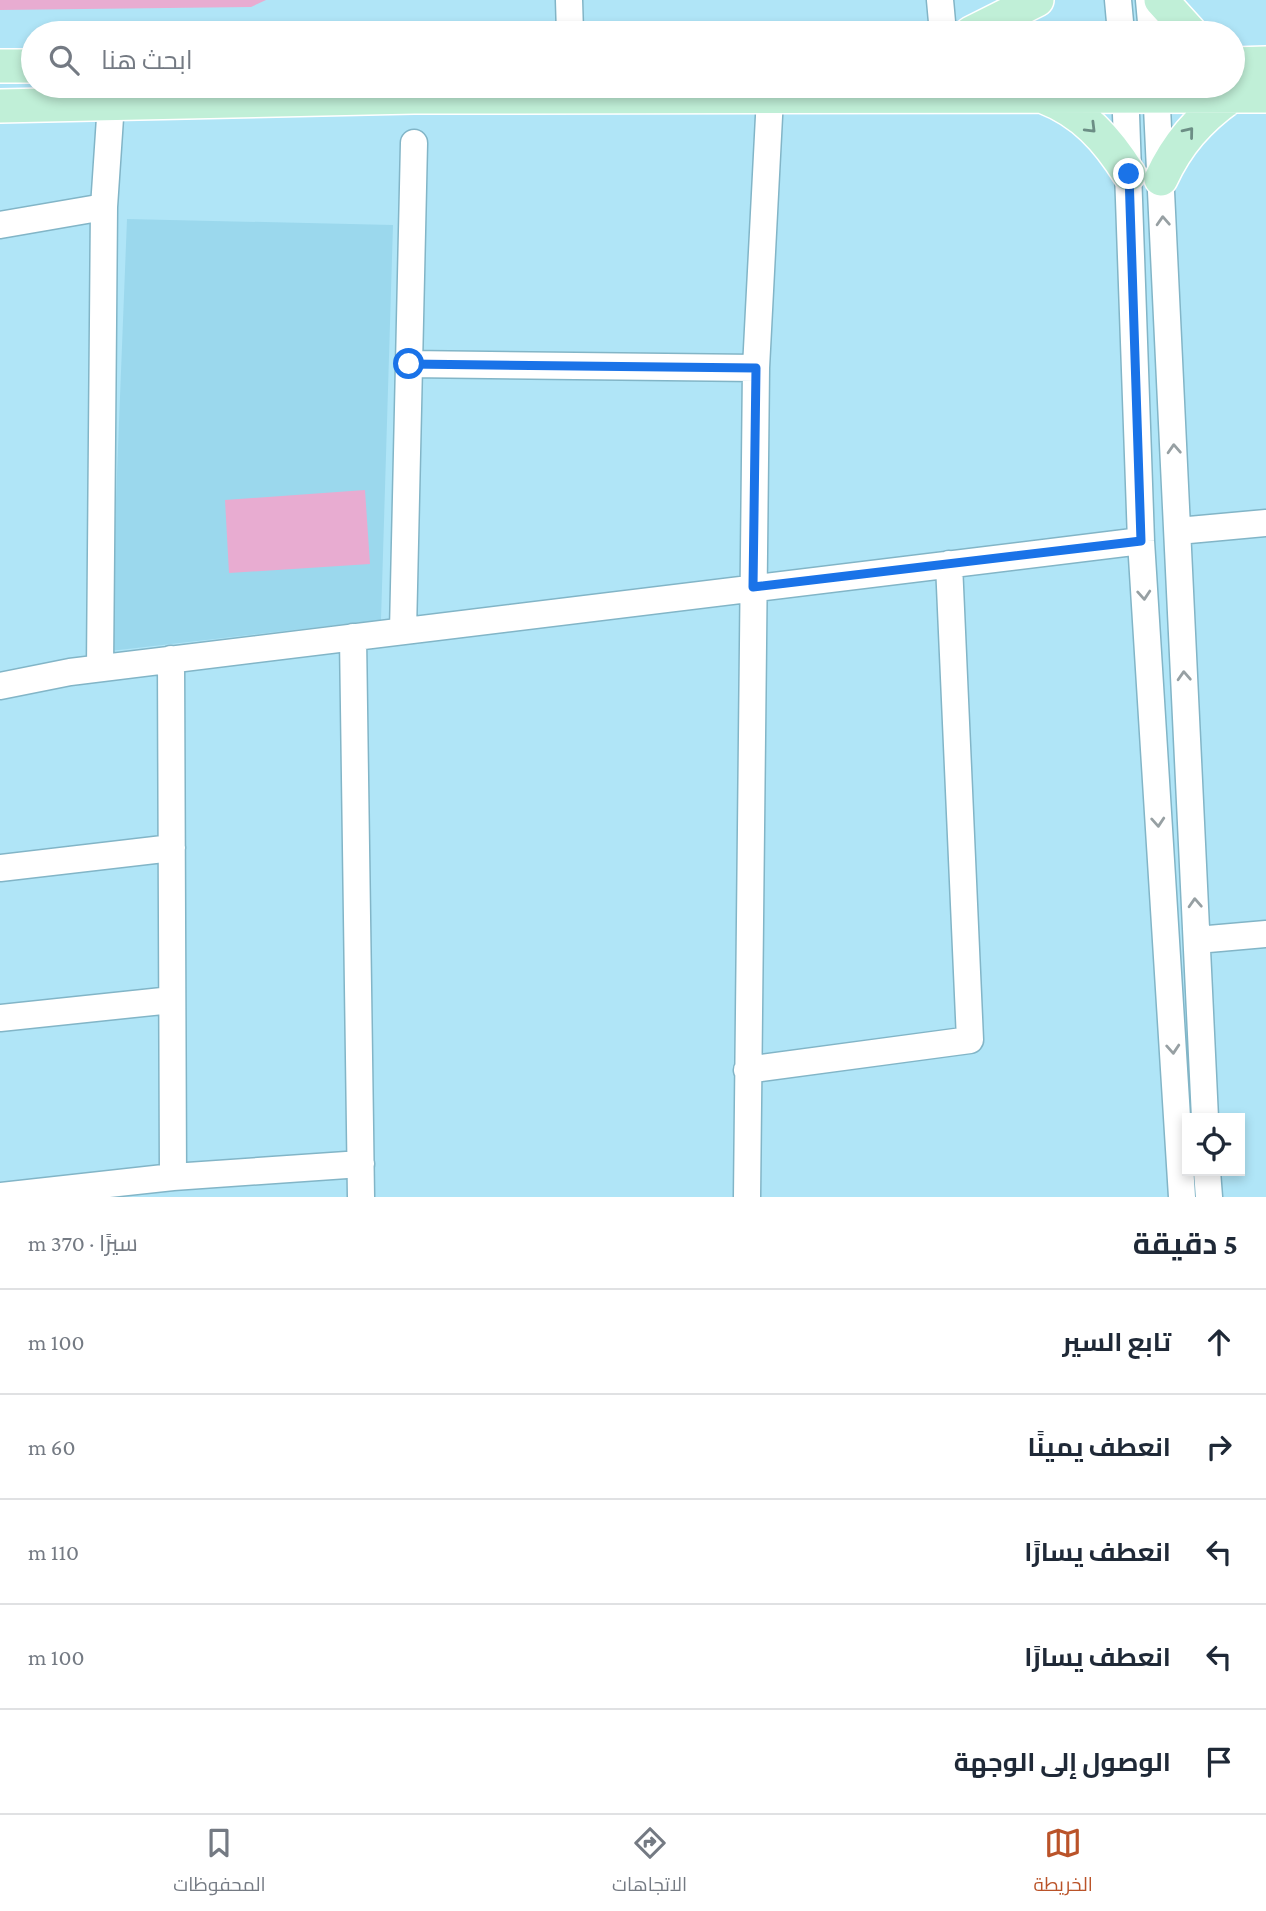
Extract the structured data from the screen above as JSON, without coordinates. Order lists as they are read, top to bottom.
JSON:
{
  "page": {
    "search": "ابحث هنا",
    "heading": ["5 دقيقة", "سيرًا · 370 m"],
    "list": [
      ["تابع السير", "100 m"],
      ["انعطف يمينًا", "60 m"],
      ["انعطف يسارًا", "110 m"],
      ["انعطف يسارًا", "100 m"],
      "الوصول إلى الوجهة"
    ],
    "nav": ["الخريطة", "الاتجاهات", "المحفوظات"]
  }
}
